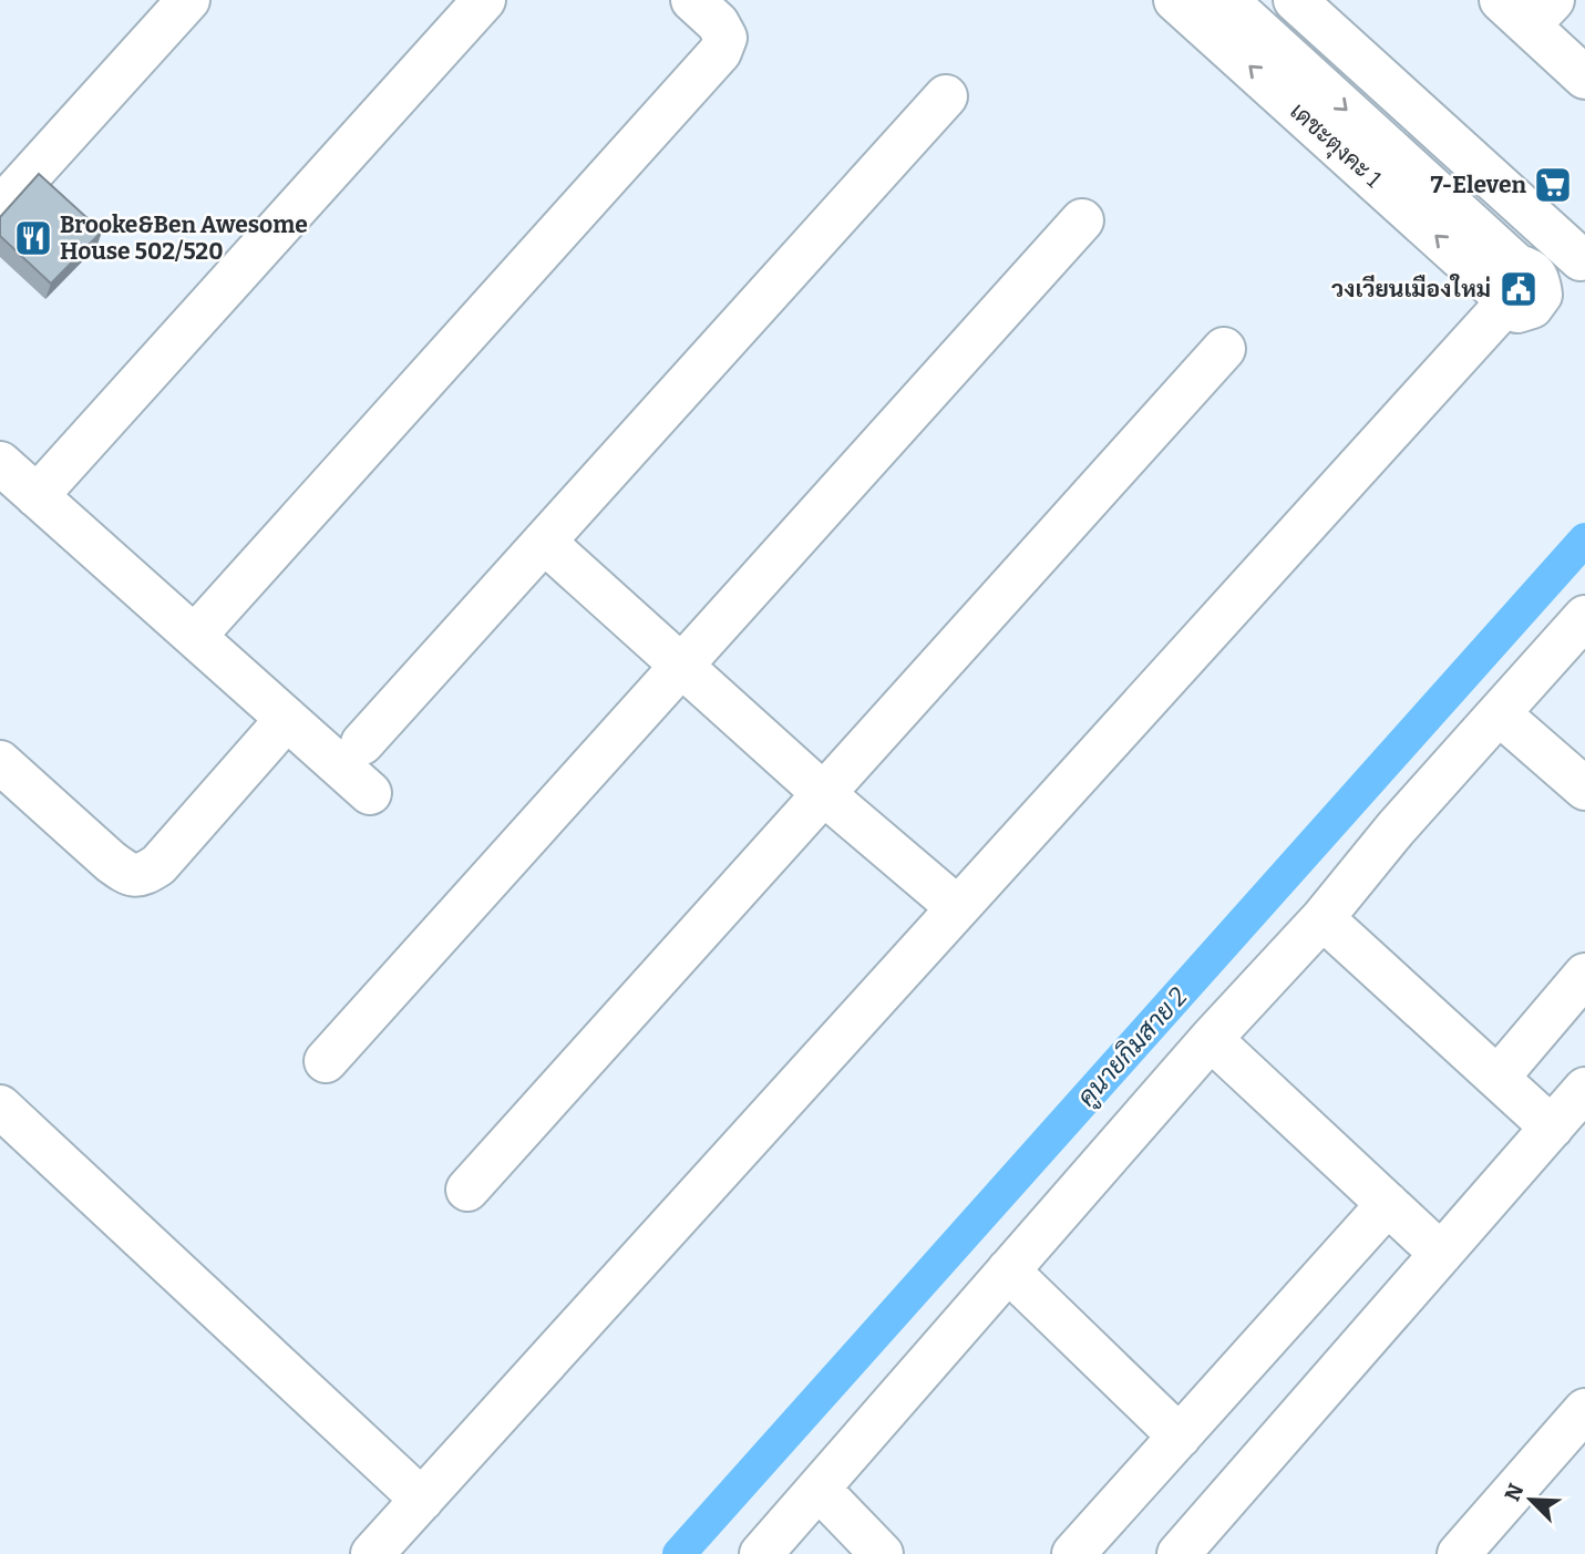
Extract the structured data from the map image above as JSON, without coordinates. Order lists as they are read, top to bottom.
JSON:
{
  "streets": {
    "street": ["เดชะตุงคะ 1"]
  },
  "water": ["คูนายกิมสาย 2"],
  "places": {
    "supermarket": ["7-Eleven"],
    "restaurant": ["Brooke&Ben Awesome House 502/520"],
    "public building": ["วงเวียนเมืองใหม่"]
  },
  "north": "top left"
}
